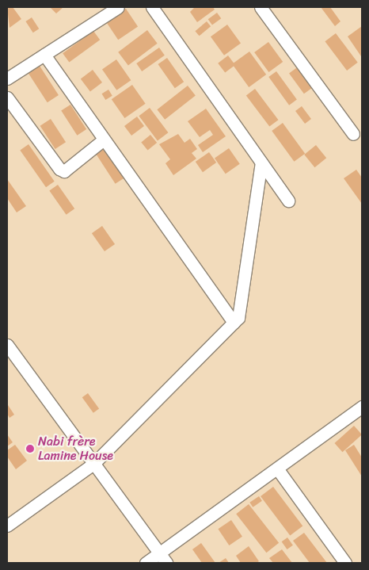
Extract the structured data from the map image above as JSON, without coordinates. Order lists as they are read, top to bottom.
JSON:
{
  "places": ["Nabi frère Lamine House"]
}
